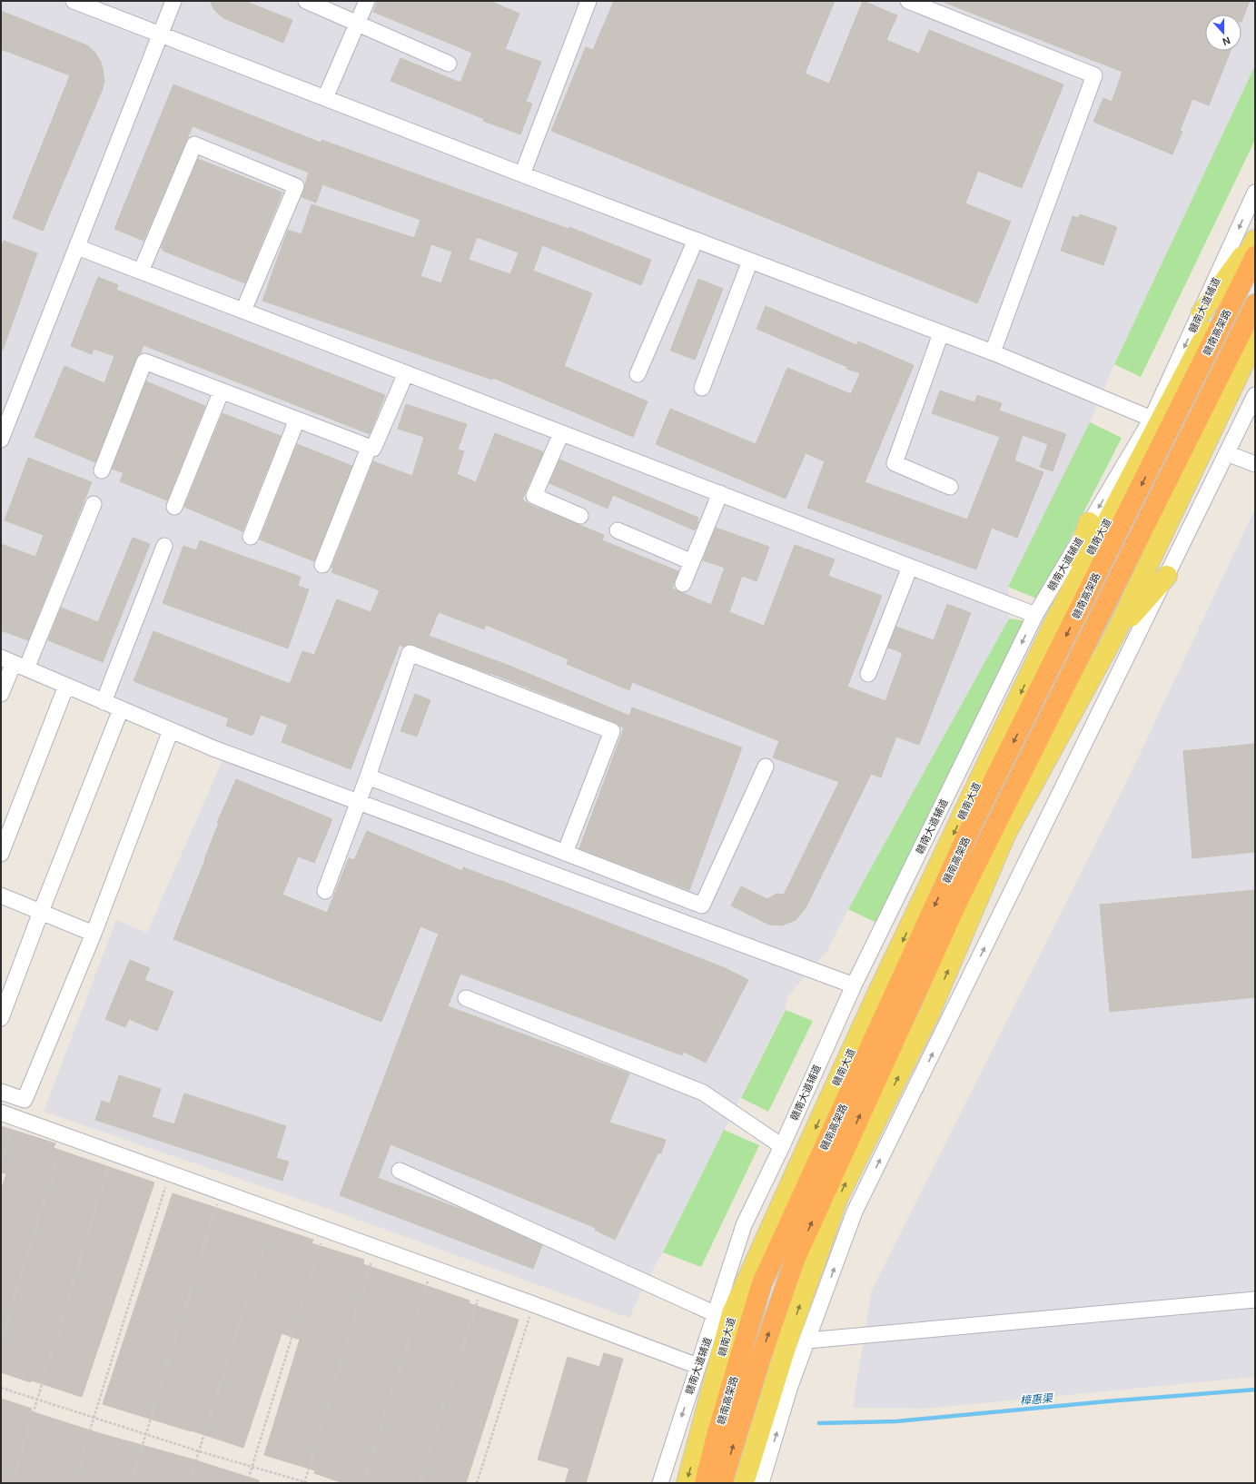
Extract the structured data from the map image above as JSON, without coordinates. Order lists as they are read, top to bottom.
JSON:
{
  "streets": {
    "highway": ["赣南高架路"],
    "main road": ["赣南大道"],
    "street": ["赣南大道辅道"]
  },
  "water": ["樟惠渠"],
  "north": "bottom"
}
